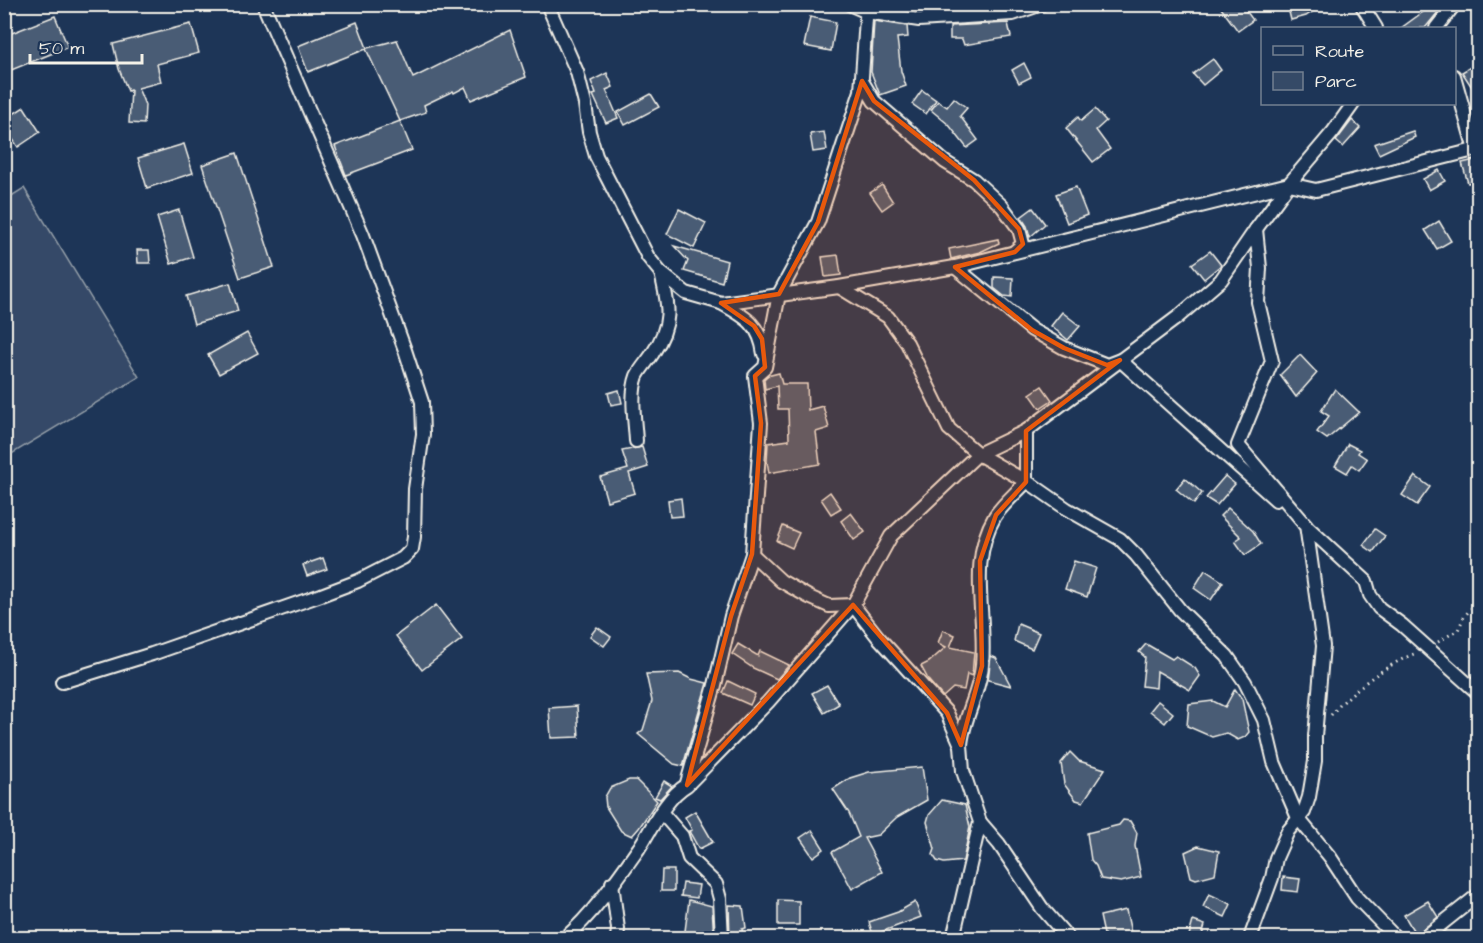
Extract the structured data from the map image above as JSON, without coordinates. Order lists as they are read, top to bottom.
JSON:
{
  "legend": ["Route", "Parc"],
  "scale_bar": "50 m"
}
